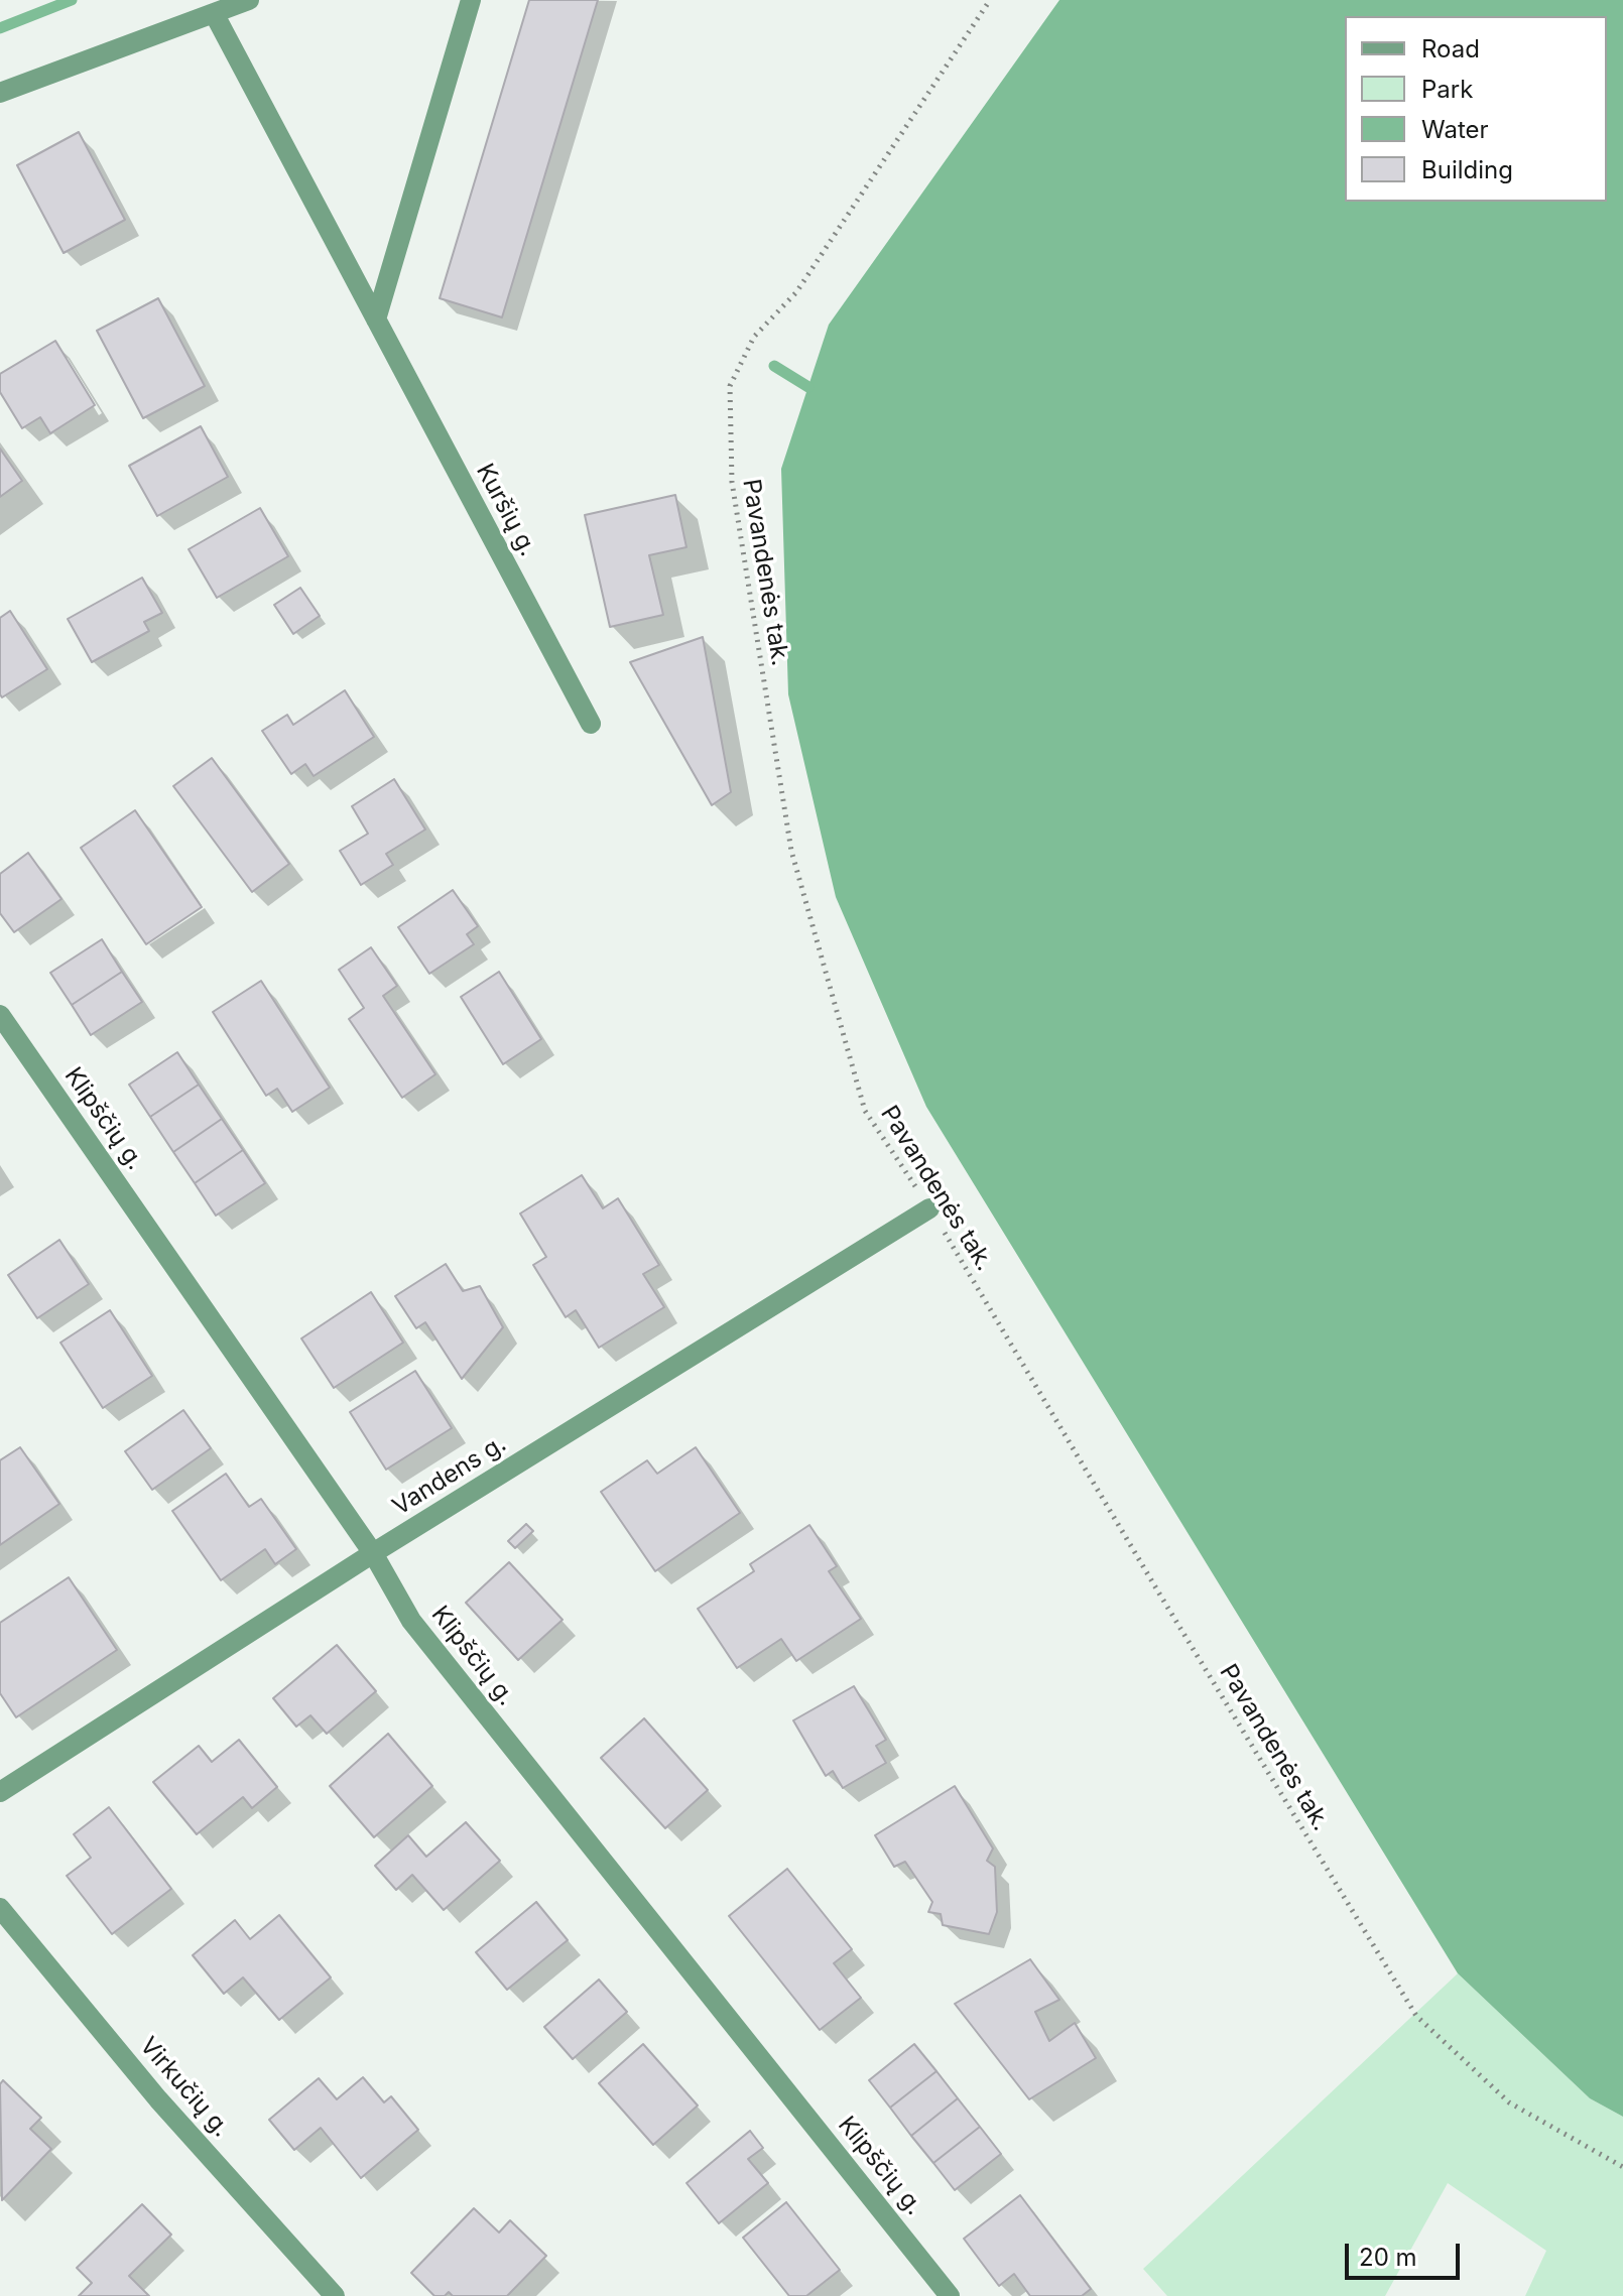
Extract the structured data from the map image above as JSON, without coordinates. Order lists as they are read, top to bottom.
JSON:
{
  "streets": {
    "street": [
      "Kuršių g.",
      "Klipščių g.",
      "Vandens g.",
      "Virkučių g."
    ],
    "path": ["Pavandenės tak."]
  },
  "crossings": [
    ["Pavandenės tak.", "Vandens g."],
    ["Klipščių g.", "Vandens g."]
  ],
  "legend": [
    "Road",
    "Park",
    "Water",
    "Building"
  ],
  "scale_bar": "20 m"
}
